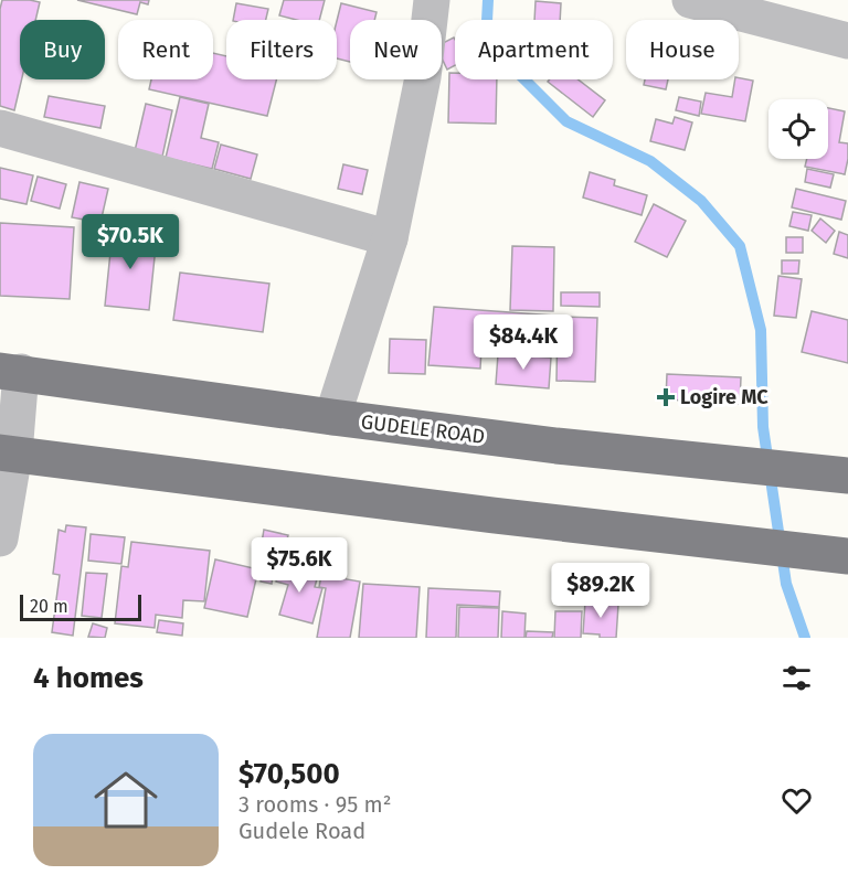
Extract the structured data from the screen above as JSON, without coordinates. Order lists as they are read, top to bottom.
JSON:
{
  "streets": {
    "highway": ["GUDELE ROAD"]
  },
  "places": {
    "health": ["Logire MC"]
  },
  "scale_bar": "20 m",
  "page": {
    "chip": [
      "Buy",
      "Rent",
      "Filters",
      "New",
      "Apartment",
      "House"
    ],
    "price": [
      "$70.5K",
      "$84.4K",
      "$75.6K",
      "$89.2K"
    ],
    "scale": "20 m",
    "heading": "4 homes",
    "list": [
      {
        "name": "$70,500",
        "note": "3 rooms · 95 m² · Gudele Road"
      }
    ]
  }
}
